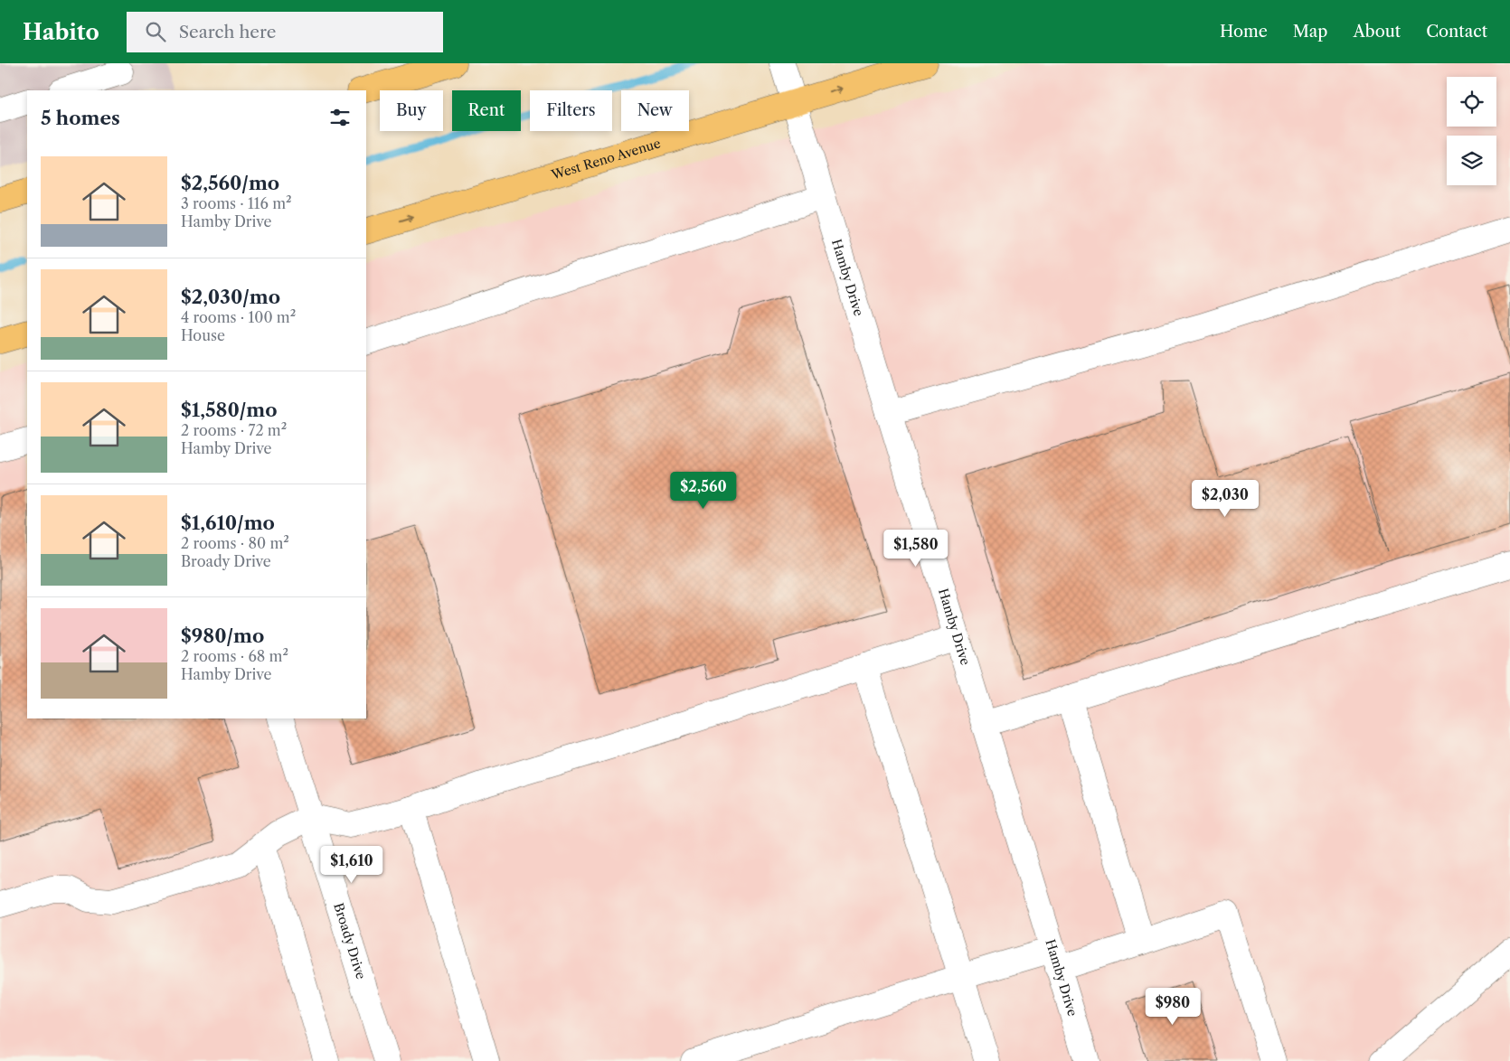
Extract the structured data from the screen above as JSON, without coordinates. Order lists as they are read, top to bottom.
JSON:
{
  "streets": {
    "main road": ["West Reno Avenue"],
    "street": ["Hamby Drive", "Broady Drive"]
  },
  "crossings": [
    ["West Reno Avenue", "Hamby Drive"]
  ],
  "one_way": ["West Reno Avenue"],
  "page": {
    "header": "Habito",
    "search": "Search here",
    "nav": [
      "Home",
      "Map",
      "About",
      "Contact"
    ],
    "chip": [
      "Buy",
      "Rent",
      "Filters",
      "New"
    ],
    "heading": "5 homes",
    "list": [
      {
        "name": "$2,560/mo",
        "note": "3 rooms · 116 m² · Hamby Drive"
      },
      {
        "name": "$2,030/mo",
        "note": "4 rooms · 100 m² · House"
      },
      {
        "name": "$1,580/mo",
        "note": "2 rooms · 72 m² · Hamby Drive"
      },
      {
        "name": "$1,610/mo",
        "note": "2 rooms · 80 m² · Broady Drive"
      },
      {
        "name": "$980/mo",
        "note": "2 rooms · 68 m² · Hamby Drive"
      }
    ],
    "price": [
      "$2,560",
      "$2,030",
      "$1,580",
      "$1,610",
      "$980"
    ]
  }
}
